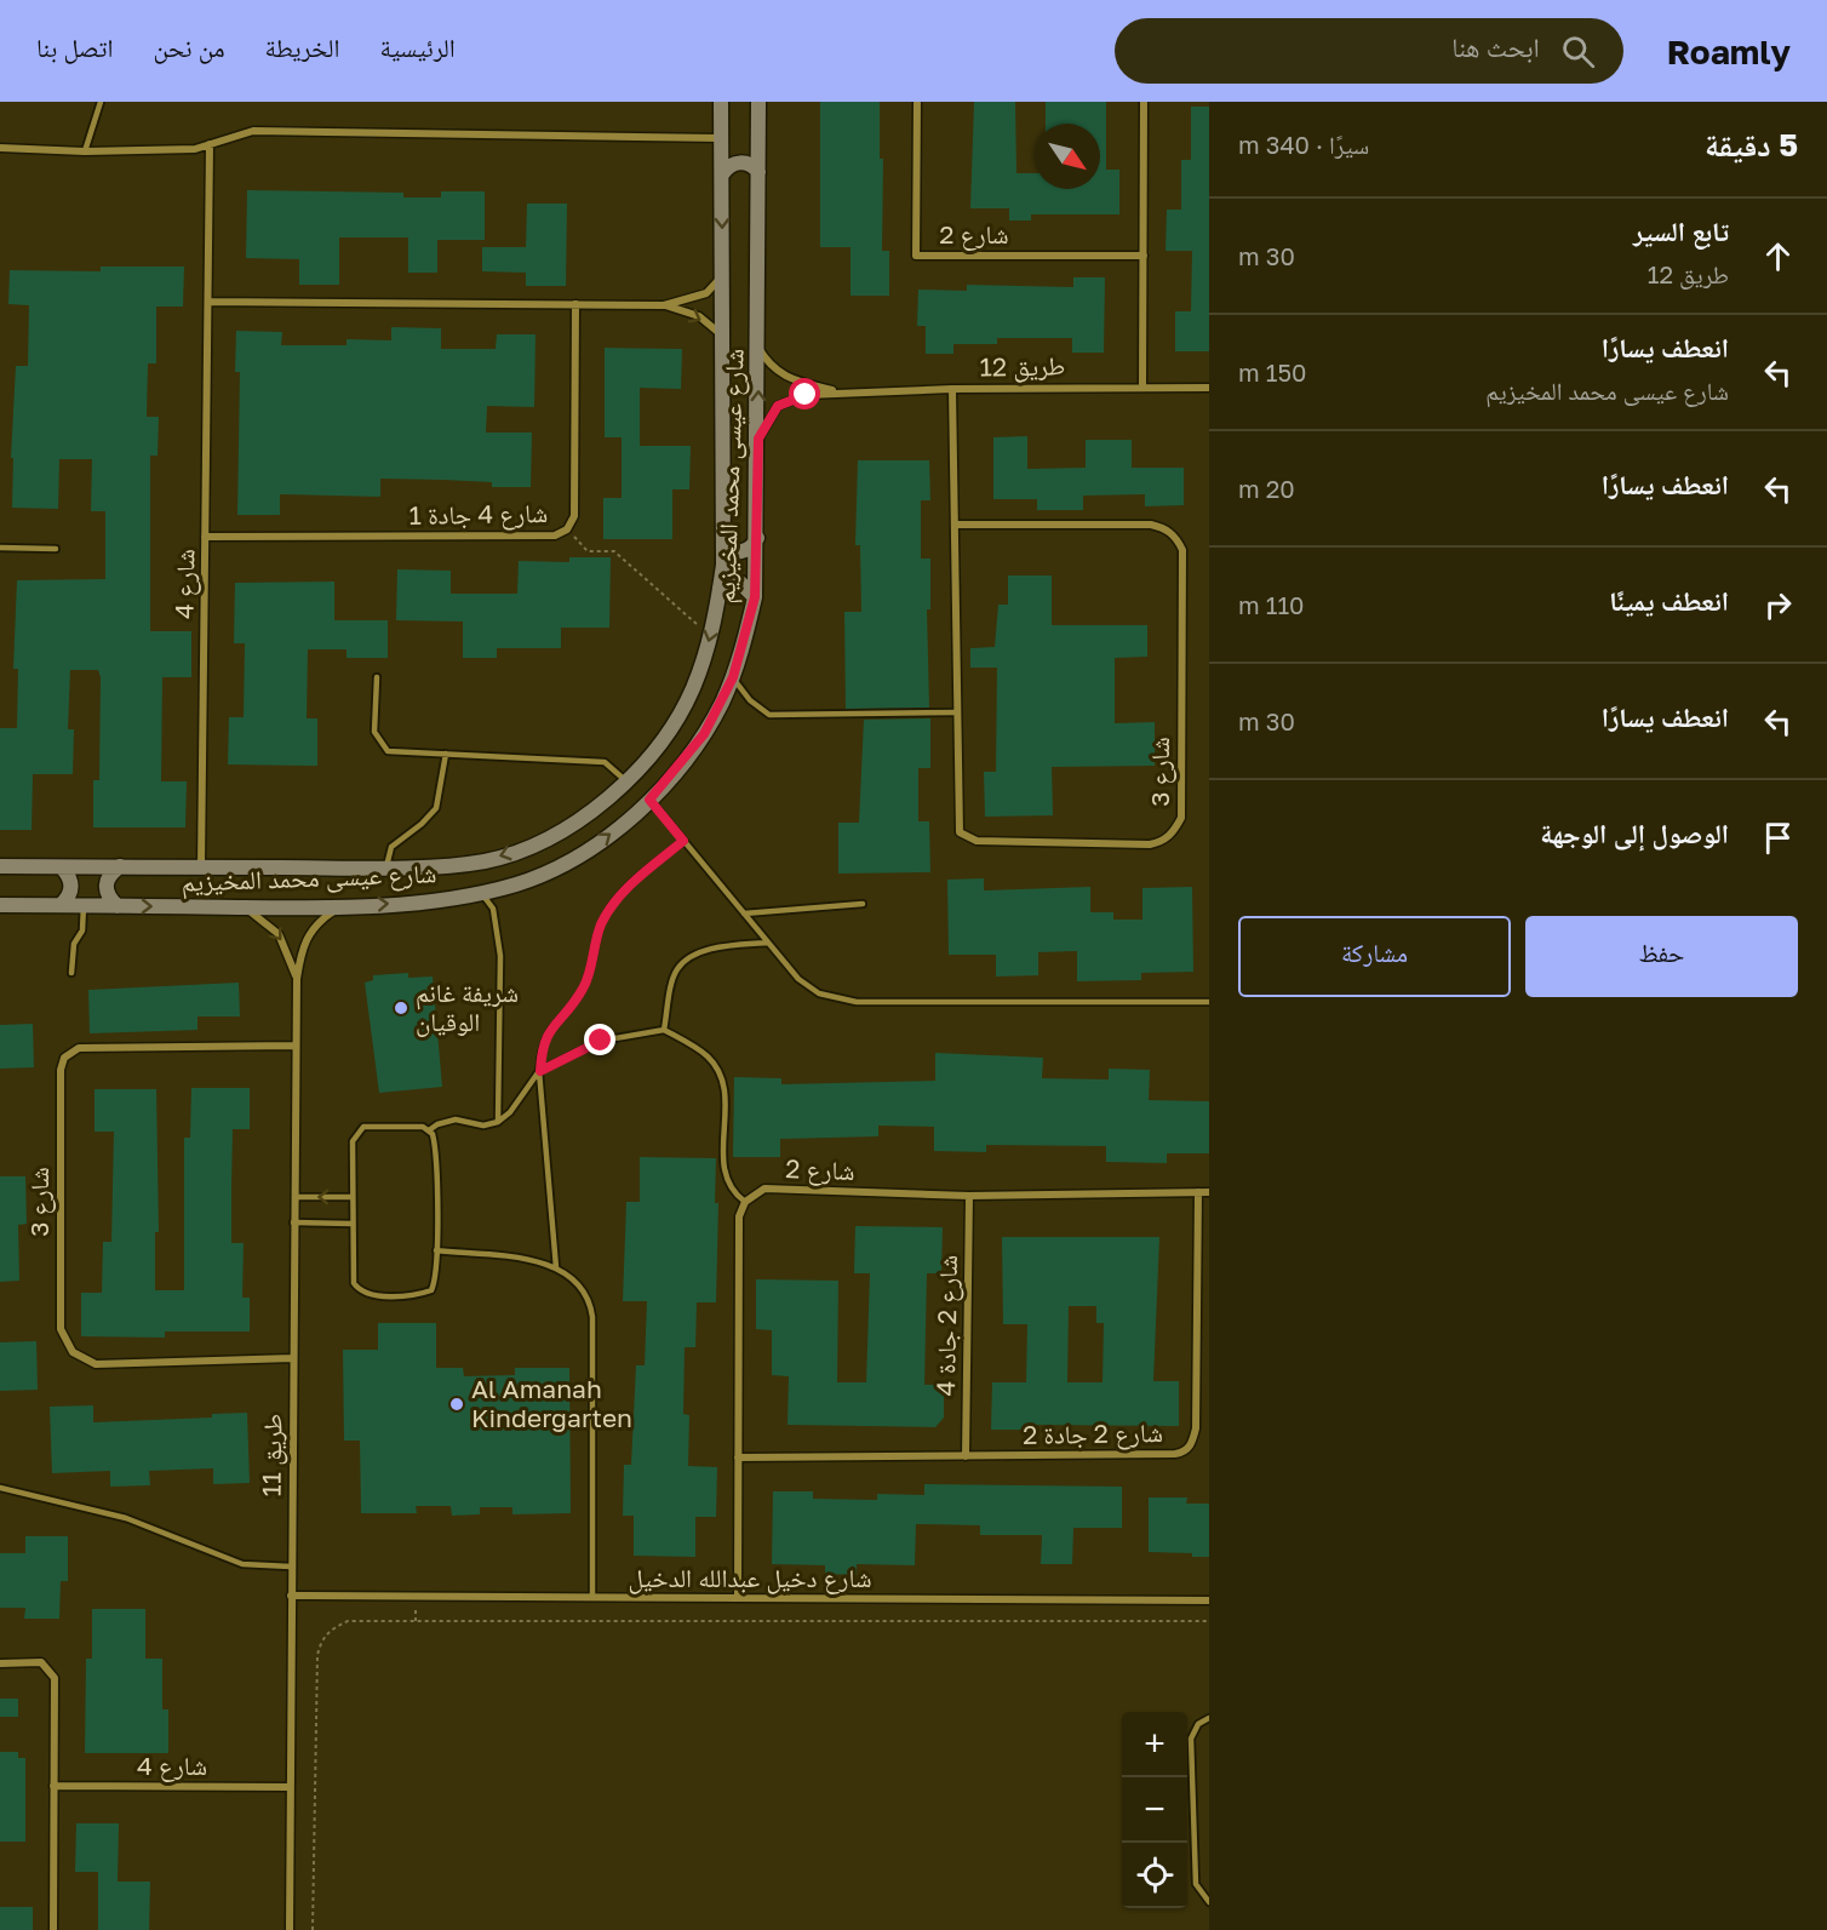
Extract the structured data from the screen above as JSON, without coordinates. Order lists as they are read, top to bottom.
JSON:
{
  "streets": {
    "street": [
      "شارع 2",
      "طريق 12",
      "شارع عيسى محمد المخيزيم",
      "شارع 4 جادة 1",
      "شارع 4",
      "شارع 3",
      "شارع 2 جادة 4",
      "شارع 2 جادة 2",
      "طريق 11",
      "شارع دخيل عبدالله الدخيل"
    ]
  },
  "crossings": [
    ["شارع 2", "شارع 2 جادة 4"],
    ["شارع 2", "شارع 2 جادة 2"],
    ["طريق 12", "شارع عيسى محمد المخيزيم"],
    ["طريق 12", "شارع 3"],
    ["شارع عيسى محمد المخيزيم", "شارع 4"],
    ["شارع عيسى محمد المخيزيم", "طريق 11"],
    ["شارع 4 جادة 1", "شارع 4"],
    ["شارع 4", "طريق 11"],
    ["شارع 3", "طريق 11"],
    ["شارع 2 جادة 4", "شارع 2 جادة 2"],
    ["طريق 11", "شارع دخيل عبدالله الدخيل"]
  ],
  "places": ["شريفة غانم الوقيان", "Al Amanah Kindergarten"],
  "north": "bottom right",
  "page": {
    "header": "Roamly",
    "search": "ابحث هنا",
    "nav": [
      "الرئيسية",
      "الخريطة",
      "من نحن",
      "اتصل بنا"
    ],
    "heading": ["5 دقيقة", "سيرًا · 340 m"],
    "list": [
      ["تابع السير", "طريق 12", "30 m"],
      ["انعطف يسارًا", "شارع عيسى محمد المخيزيم", "150 m"],
      ["انعطف يسارًا", "20 m"],
      ["انعطف يمينًا", "110 m"],
      ["انعطف يسارًا", "30 m"],
      "الوصول إلى الوجهة"
    ],
    "buttons": ["حفظ", "مشاركة"],
    "map_buttons": ["+", "−"]
  }
}
